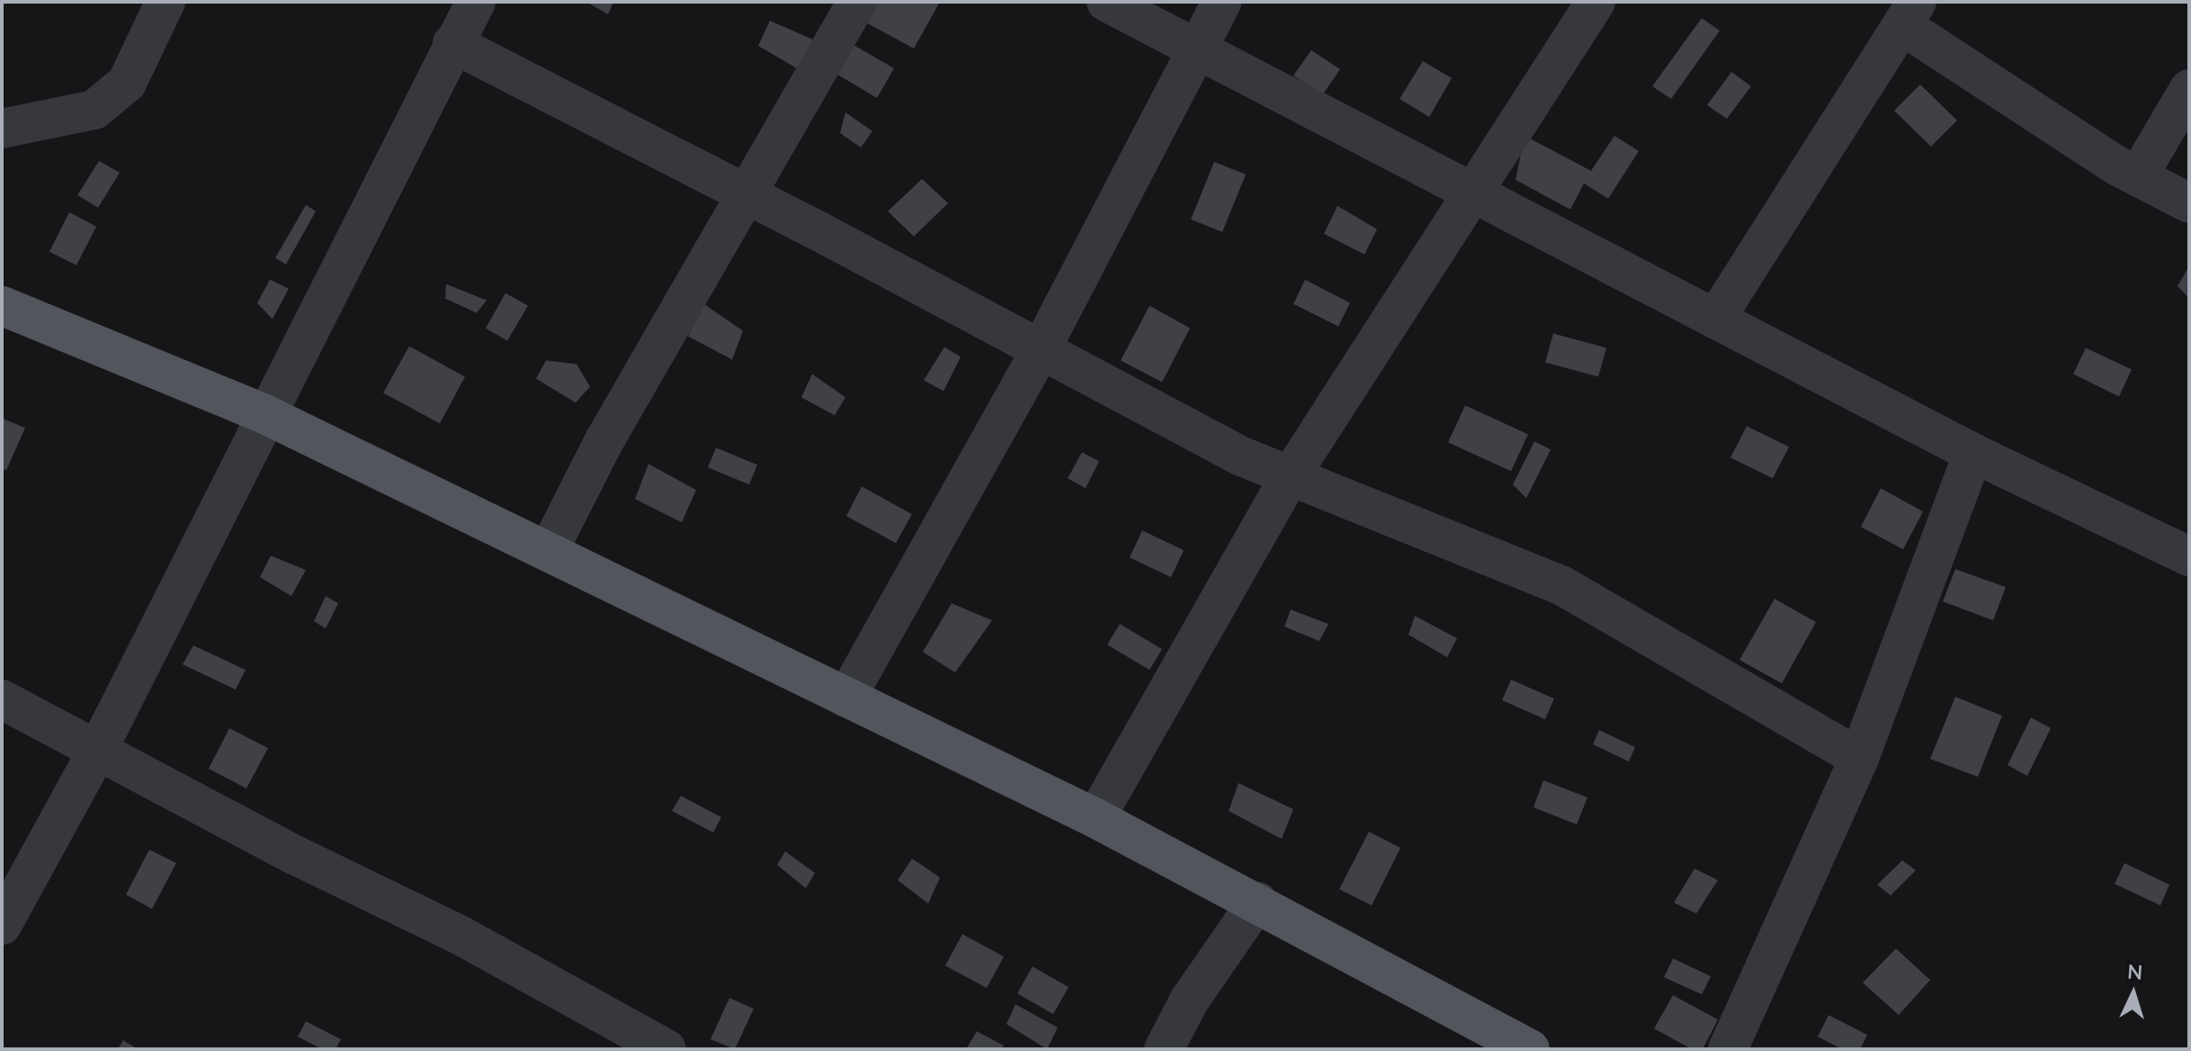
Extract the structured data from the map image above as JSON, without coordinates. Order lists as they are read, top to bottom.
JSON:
{
  "north": "top"
}
